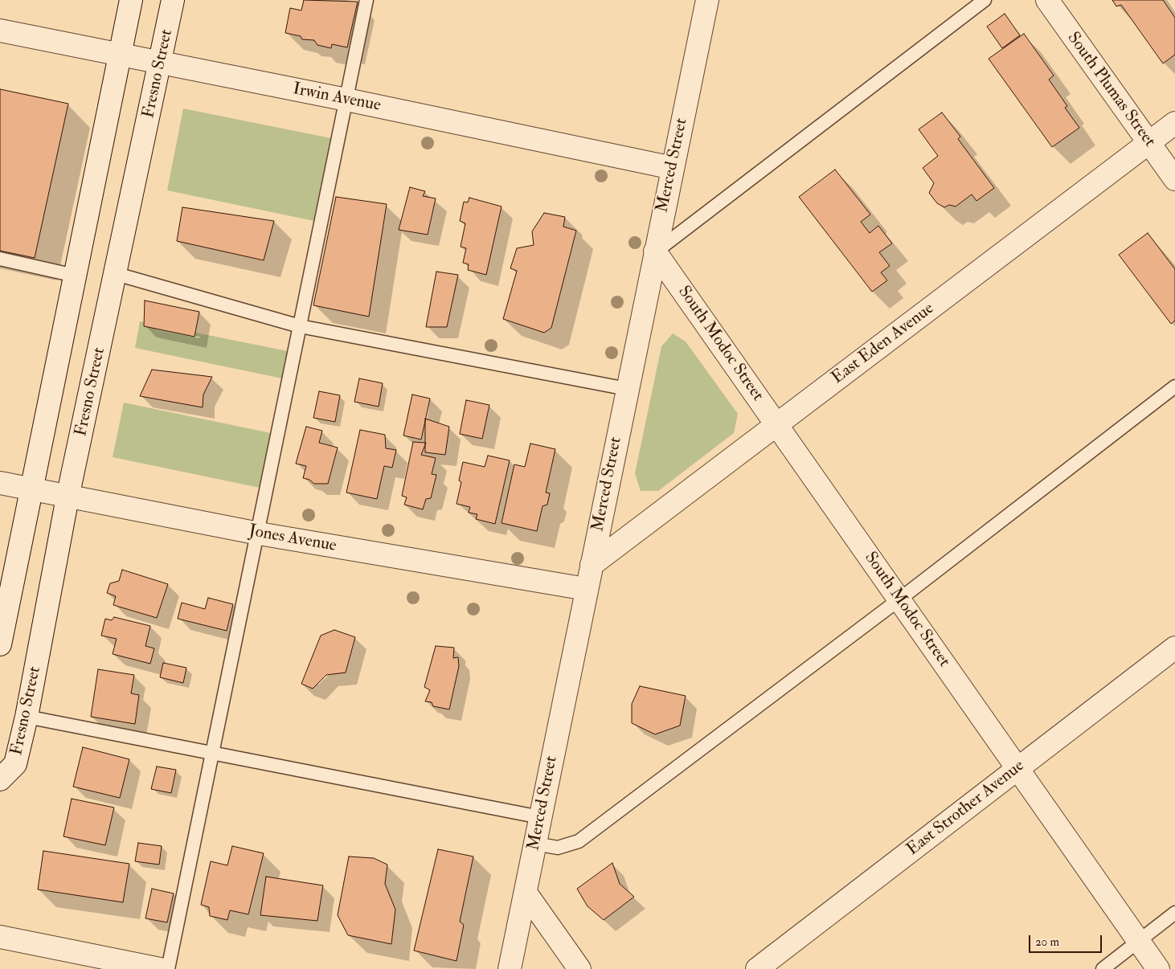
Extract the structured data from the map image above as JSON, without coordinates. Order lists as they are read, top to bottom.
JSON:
{
  "streets": {
    "street": [
      "Fresno Street",
      "South Plumas Street",
      "Irwin Avenue",
      "Merced Street",
      "South Modoc Street",
      "East Eden Avenue",
      "Jones Avenue",
      "East Strother Avenue"
    ]
  },
  "crossings": [
    ["Fresno Street", "Irwin Avenue"],
    ["Fresno Street", "Jones Avenue"],
    ["South Plumas Street", "East Eden Avenue"],
    ["Irwin Avenue", "Merced Street"],
    ["Merced Street", "South Modoc Street"],
    ["Merced Street", "East Eden Avenue"],
    ["Merced Street", "Jones Avenue"],
    ["South Modoc Street", "East Eden Avenue"],
    ["South Modoc Street", "East Strother Avenue"]
  ],
  "scale_bar": "20 m"
}
